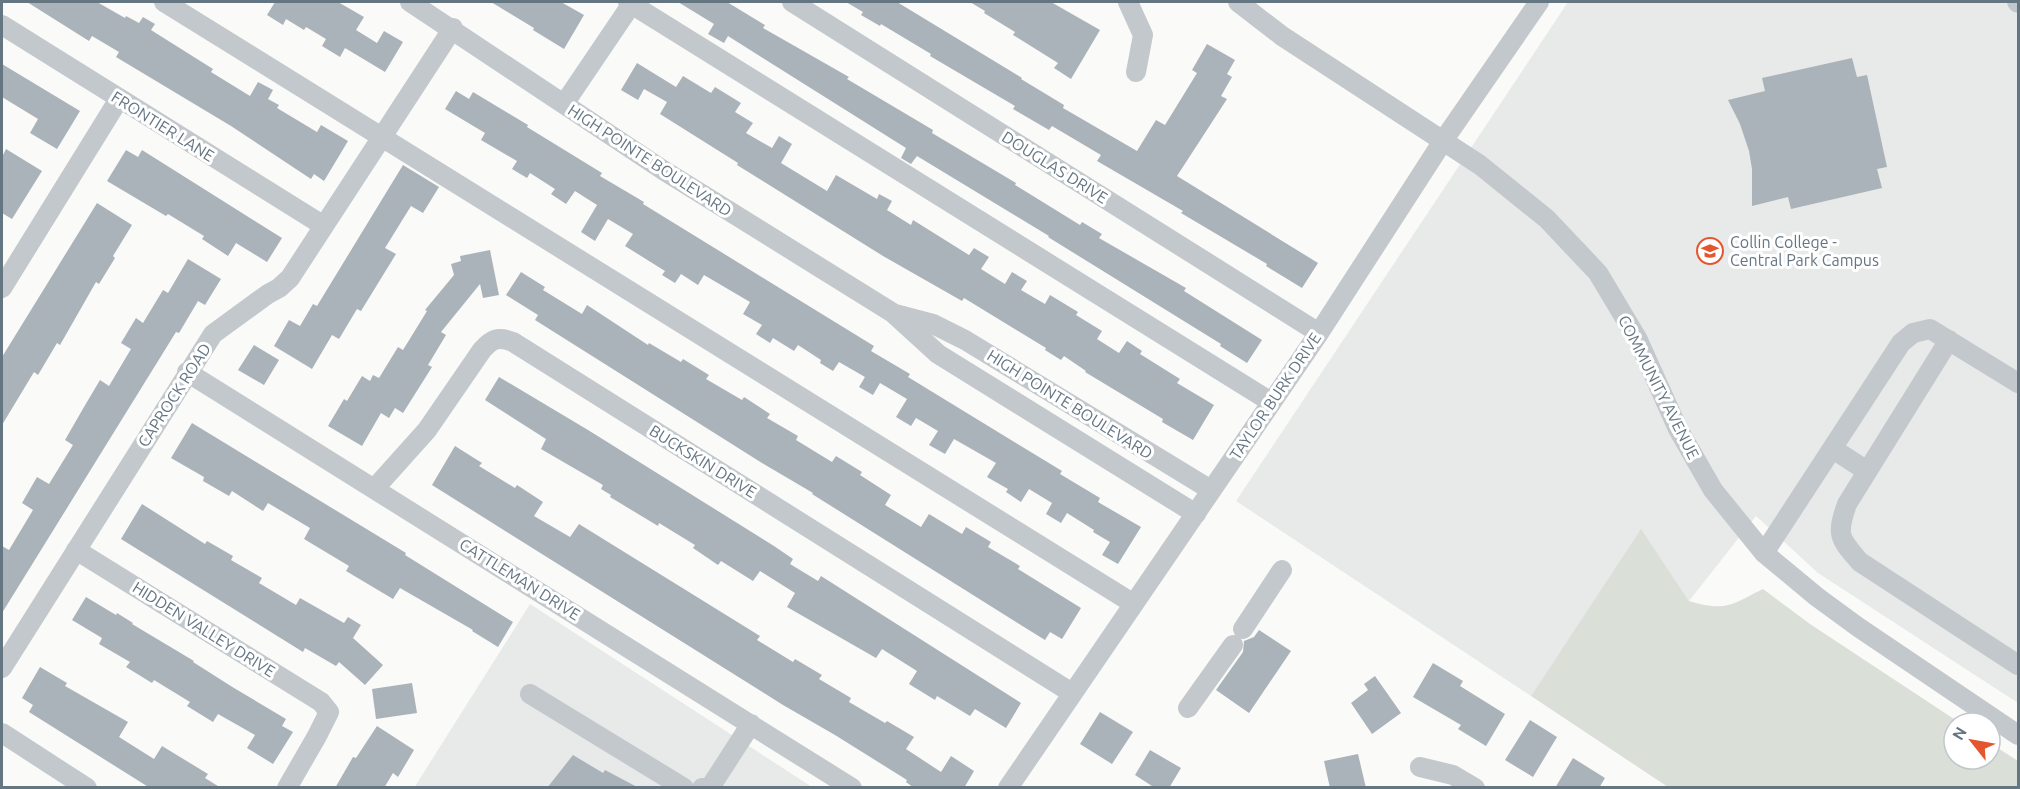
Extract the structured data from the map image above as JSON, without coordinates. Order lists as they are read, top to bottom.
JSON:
{
  "streets": {
    "street": [
      "FRONTIER LANE",
      "HIGH POINTE BOULEVARD",
      "DOUGLAS DRIVE",
      "COMMUNITY AVENUE",
      "CAPROCK ROAD",
      "TAYLOR BURK DRIVE",
      "BUCKSKIN DRIVE",
      "CATTLEMAN DRIVE",
      "HIDDEN VALLEY DRIVE"
    ]
  },
  "crossings": [
    ["FRONTIER LANE", "CAPROCK ROAD"],
    ["HIGH POINTE BOULEVARD", "CAPROCK ROAD"],
    ["HIGH POINTE BOULEVARD", "TAYLOR BURK DRIVE"],
    ["DOUGLAS DRIVE", "TAYLOR BURK DRIVE"],
    ["COMMUNITY AVENUE", "TAYLOR BURK DRIVE"],
    ["CAPROCK ROAD", "CATTLEMAN DRIVE"],
    ["CAPROCK ROAD", "HIDDEN VALLEY DRIVE"],
    ["TAYLOR BURK DRIVE", "BUCKSKIN DRIVE"],
    ["BUCKSKIN DRIVE", "CATTLEMAN DRIVE"]
  ],
  "places": {
    "school or university": ["Collin College - Central Park Campus"]
  },
  "north": "top left"
}
